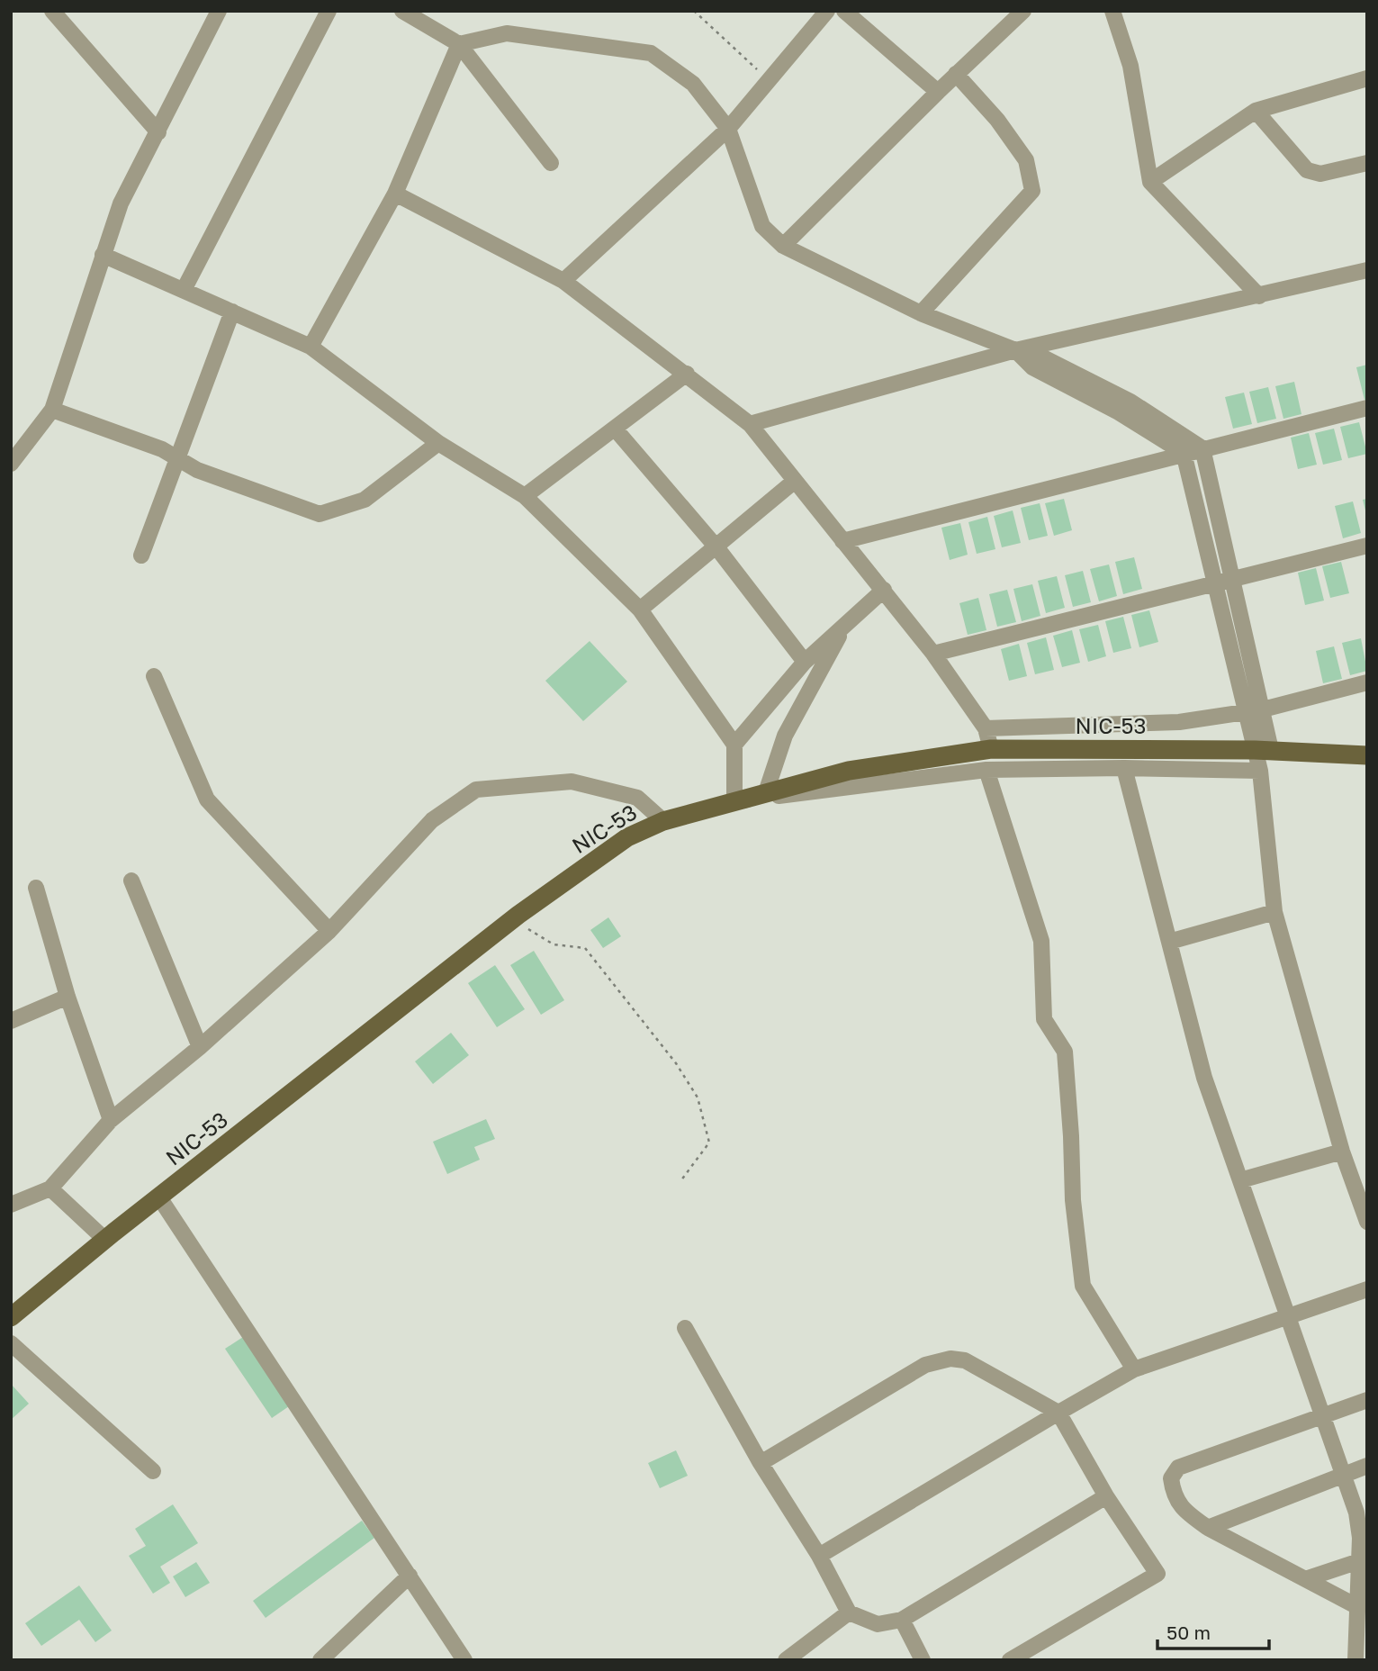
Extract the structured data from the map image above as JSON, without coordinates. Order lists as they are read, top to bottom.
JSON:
{
  "streets": {
    "main road": ["NIC-53"]
  },
  "scale_bar": "50 m"
}
